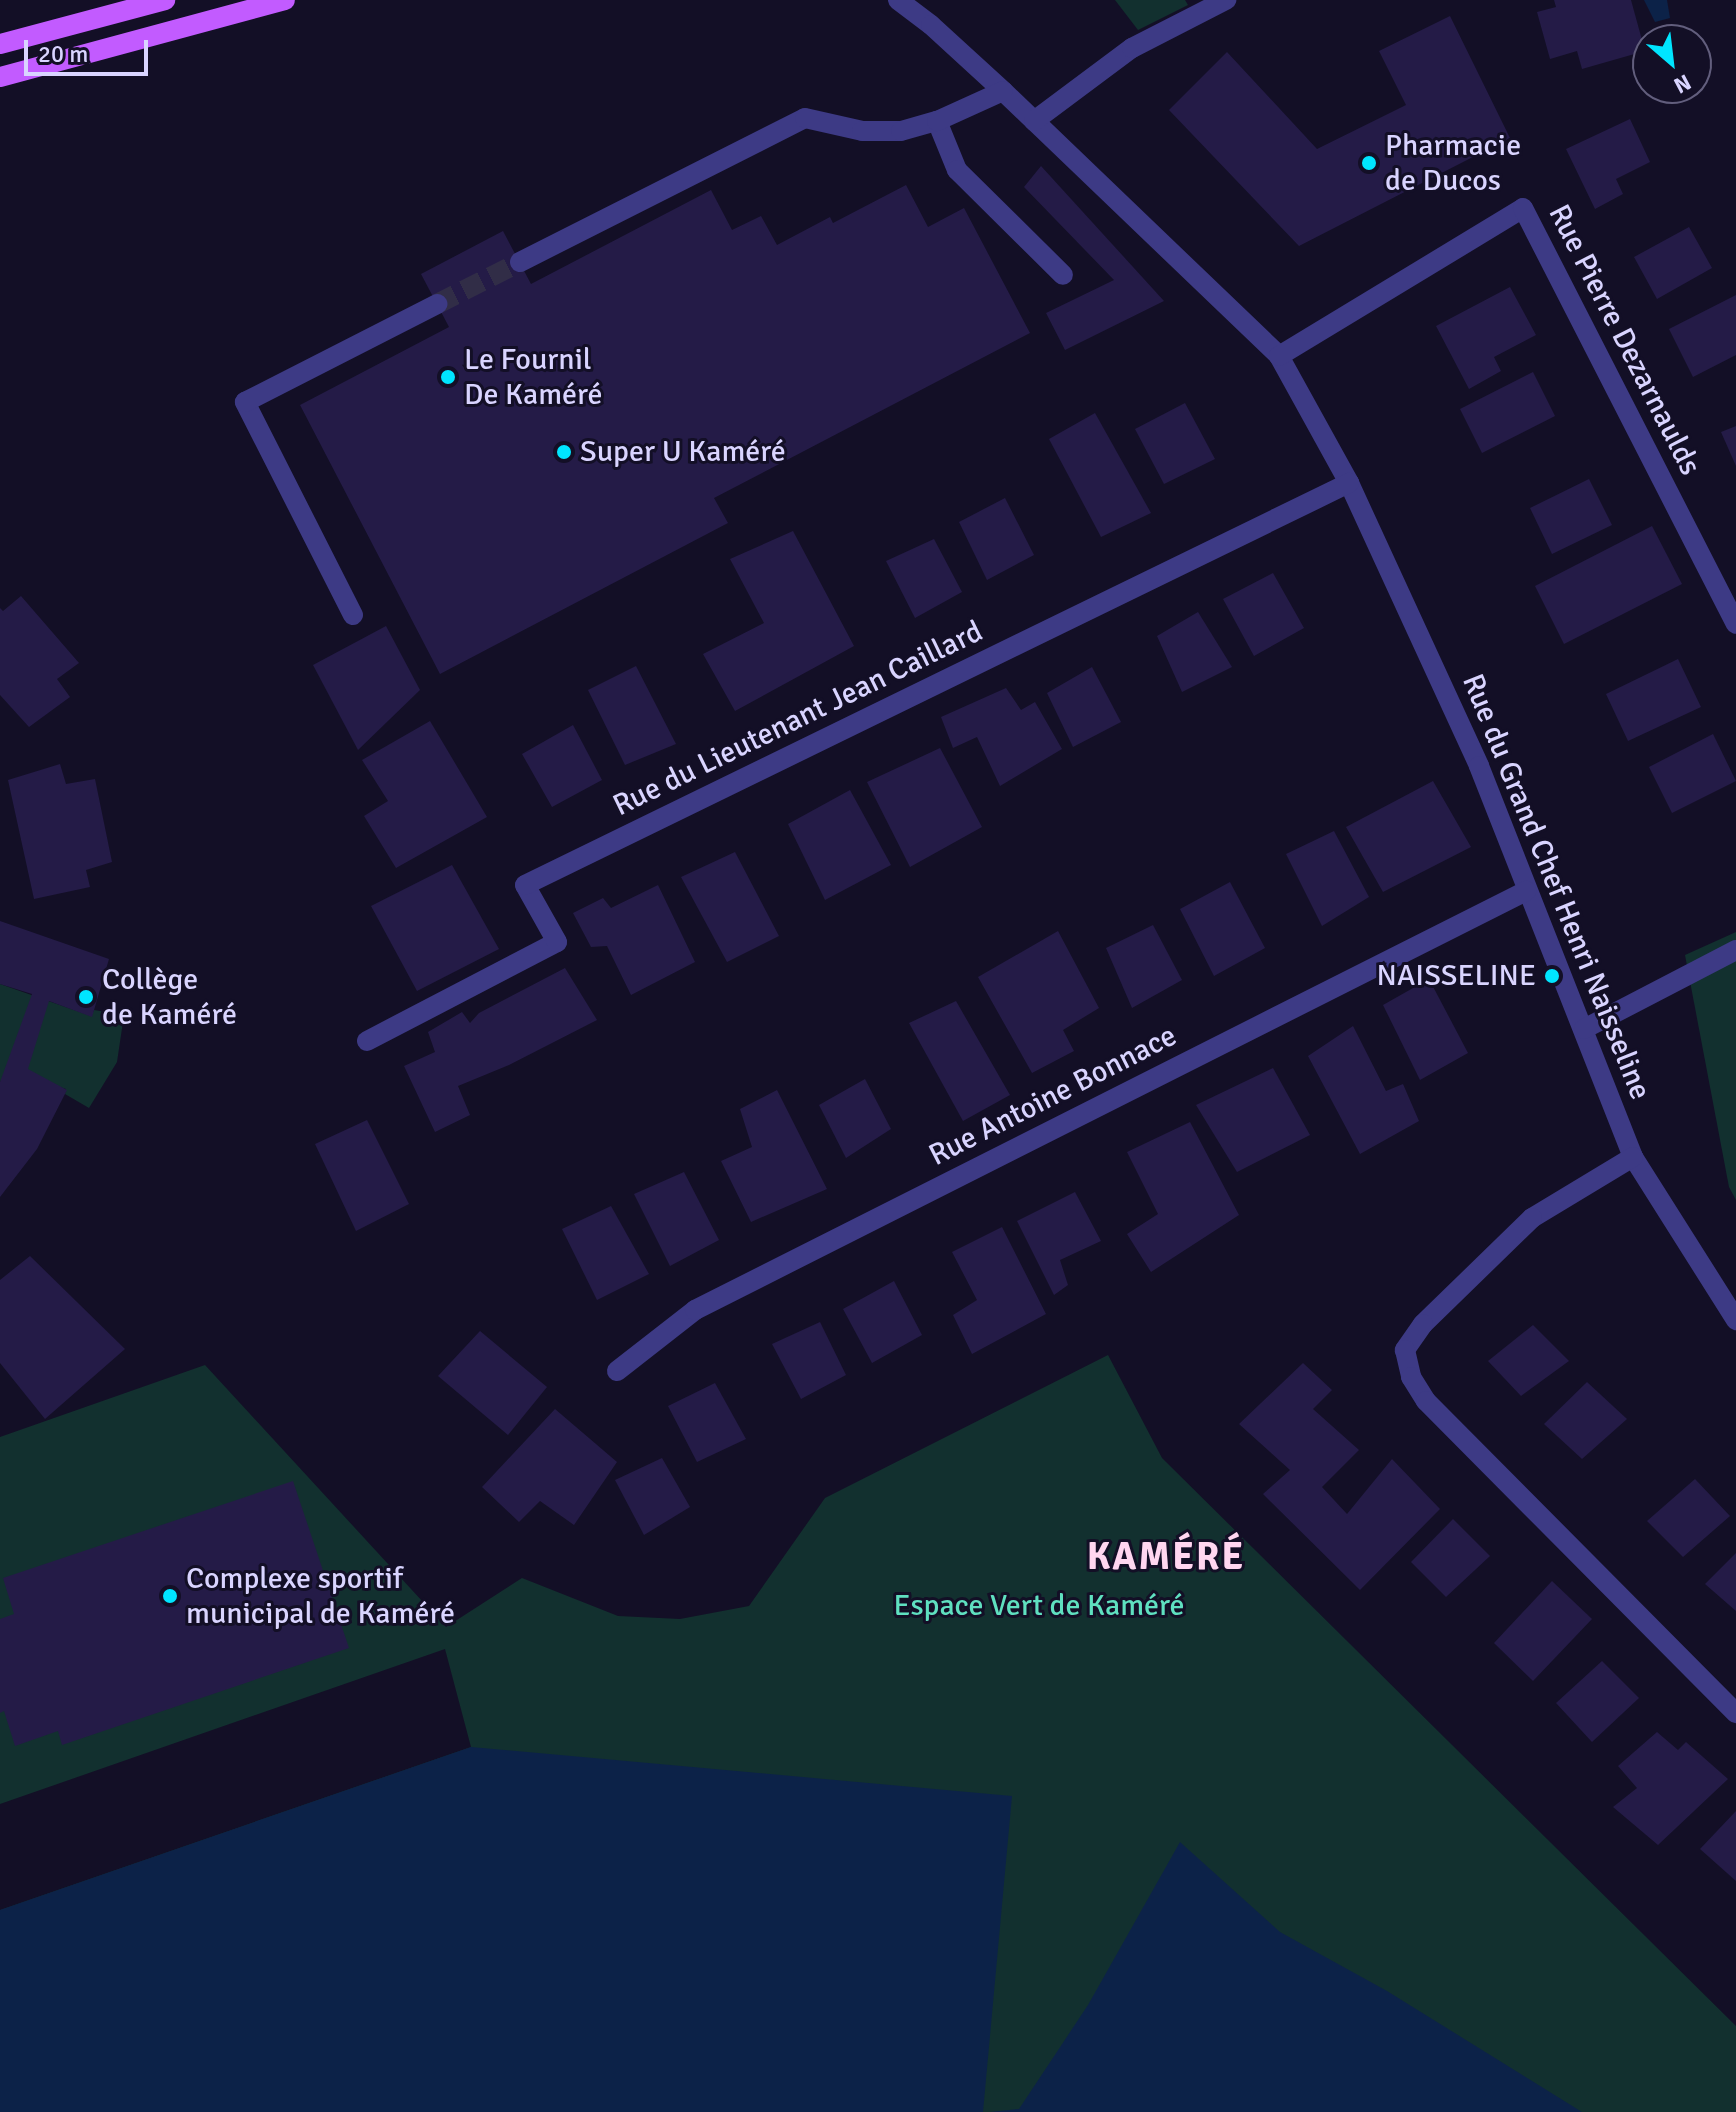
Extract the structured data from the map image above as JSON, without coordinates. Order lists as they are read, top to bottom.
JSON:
{
  "streets": {
    "street": [
      "Rue Pierre Dezarnaulds",
      "Rue du Lieutenant Jean Caillard",
      "Rue du Grand Chef Henri Naisseline",
      "Rue Antoine Bonnace"
    ]
  },
  "crossings": [
    ["Rue Pierre Dezarnaulds", "Rue du Grand Chef Henri Naisseline"],
    ["Rue du Lieutenant Jean Caillard", "Rue du Grand Chef Henri Naisseline"],
    ["Rue du Grand Chef Henri Naisseline", "Rue Antoine Bonnace"]
  ],
  "districts": ["KAMÉRÉ"],
  "parks": ["Espace Vert de Kaméré"],
  "places": [
    "Pharmacie de Ducos",
    "Le Fournil De Kaméré",
    "Super U Kaméré",
    "NAISSELINE",
    "Collège de Kaméré",
    "Complexe sportif municipal de Kaméré"
  ],
  "scale_bar": "20 m",
  "north": "bottom right"
}
